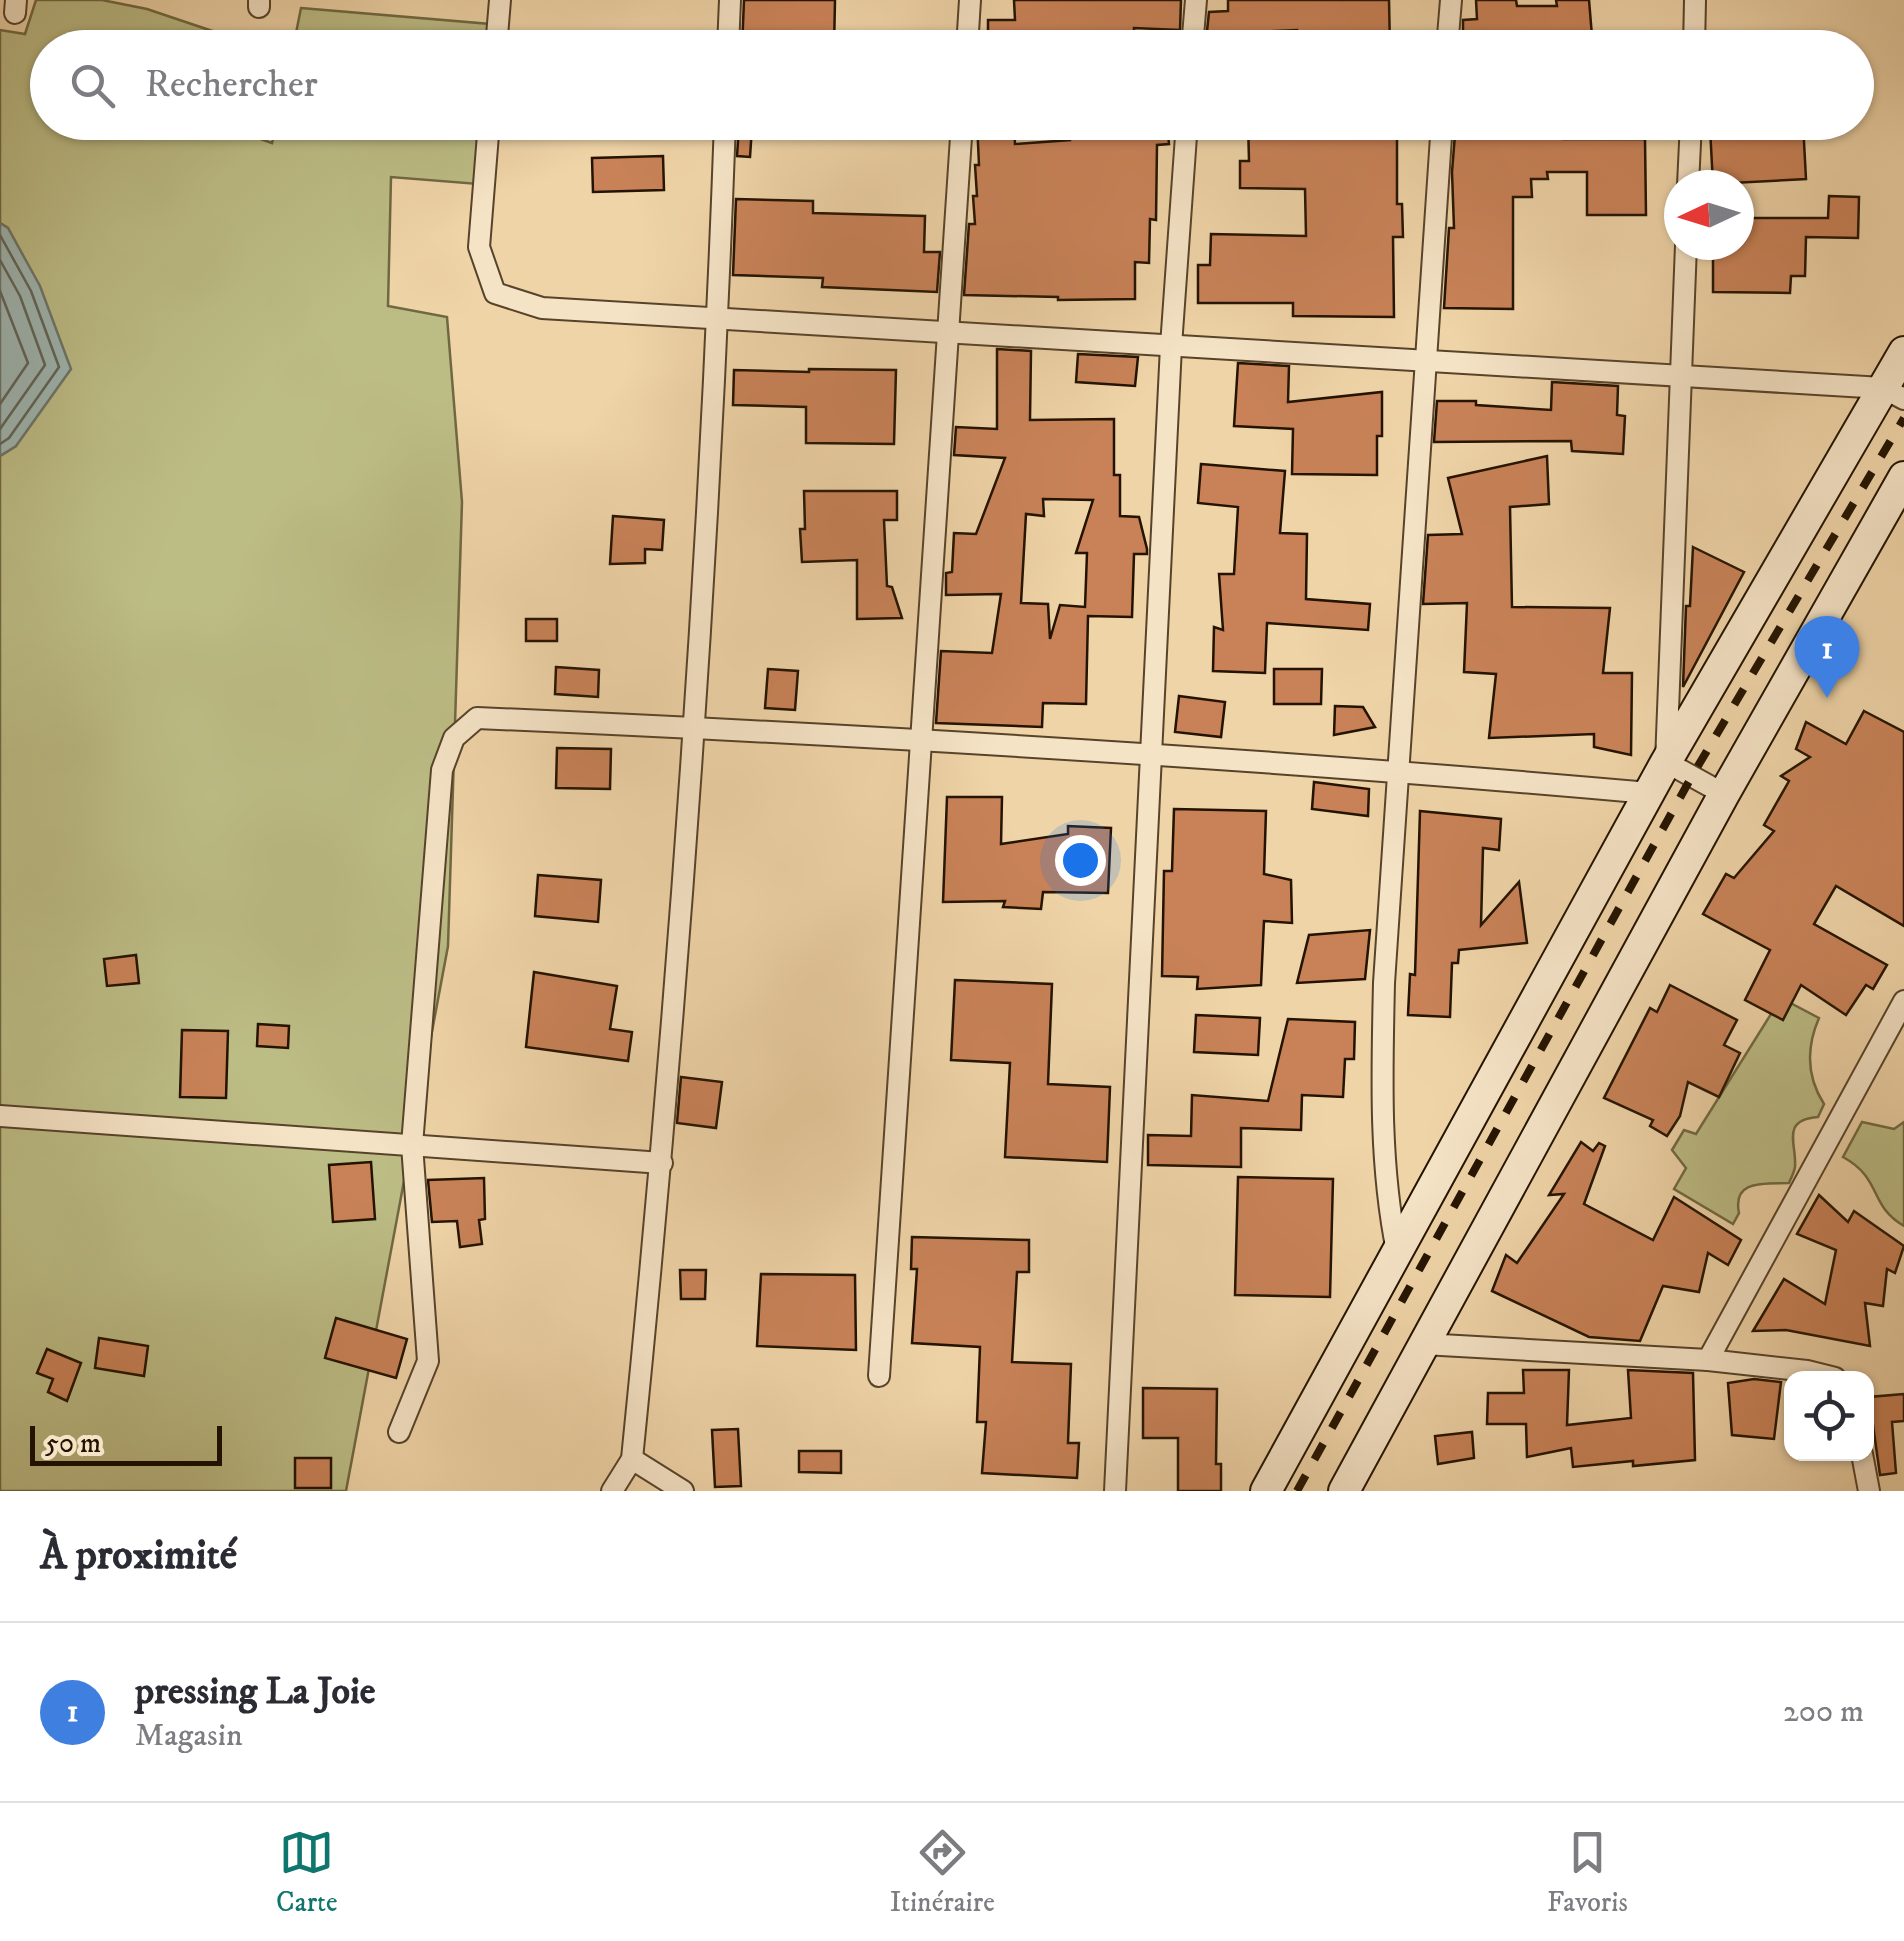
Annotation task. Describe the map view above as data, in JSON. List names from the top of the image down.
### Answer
{
  "scale_bar": "50 m",
  "north": "left",
  "page": {
    "search": "Rechercher",
    "pins": "1",
    "scale": "50 m",
    "heading": "À proximité",
    "list": [
      {
        "mark": "1",
        "name": "pressing La Joie",
        "note": "Magasin",
        "value": "200 m"
      }
    ],
    "nav": ["Carte", "Itinéraire", "Favoris"]
  }
}
